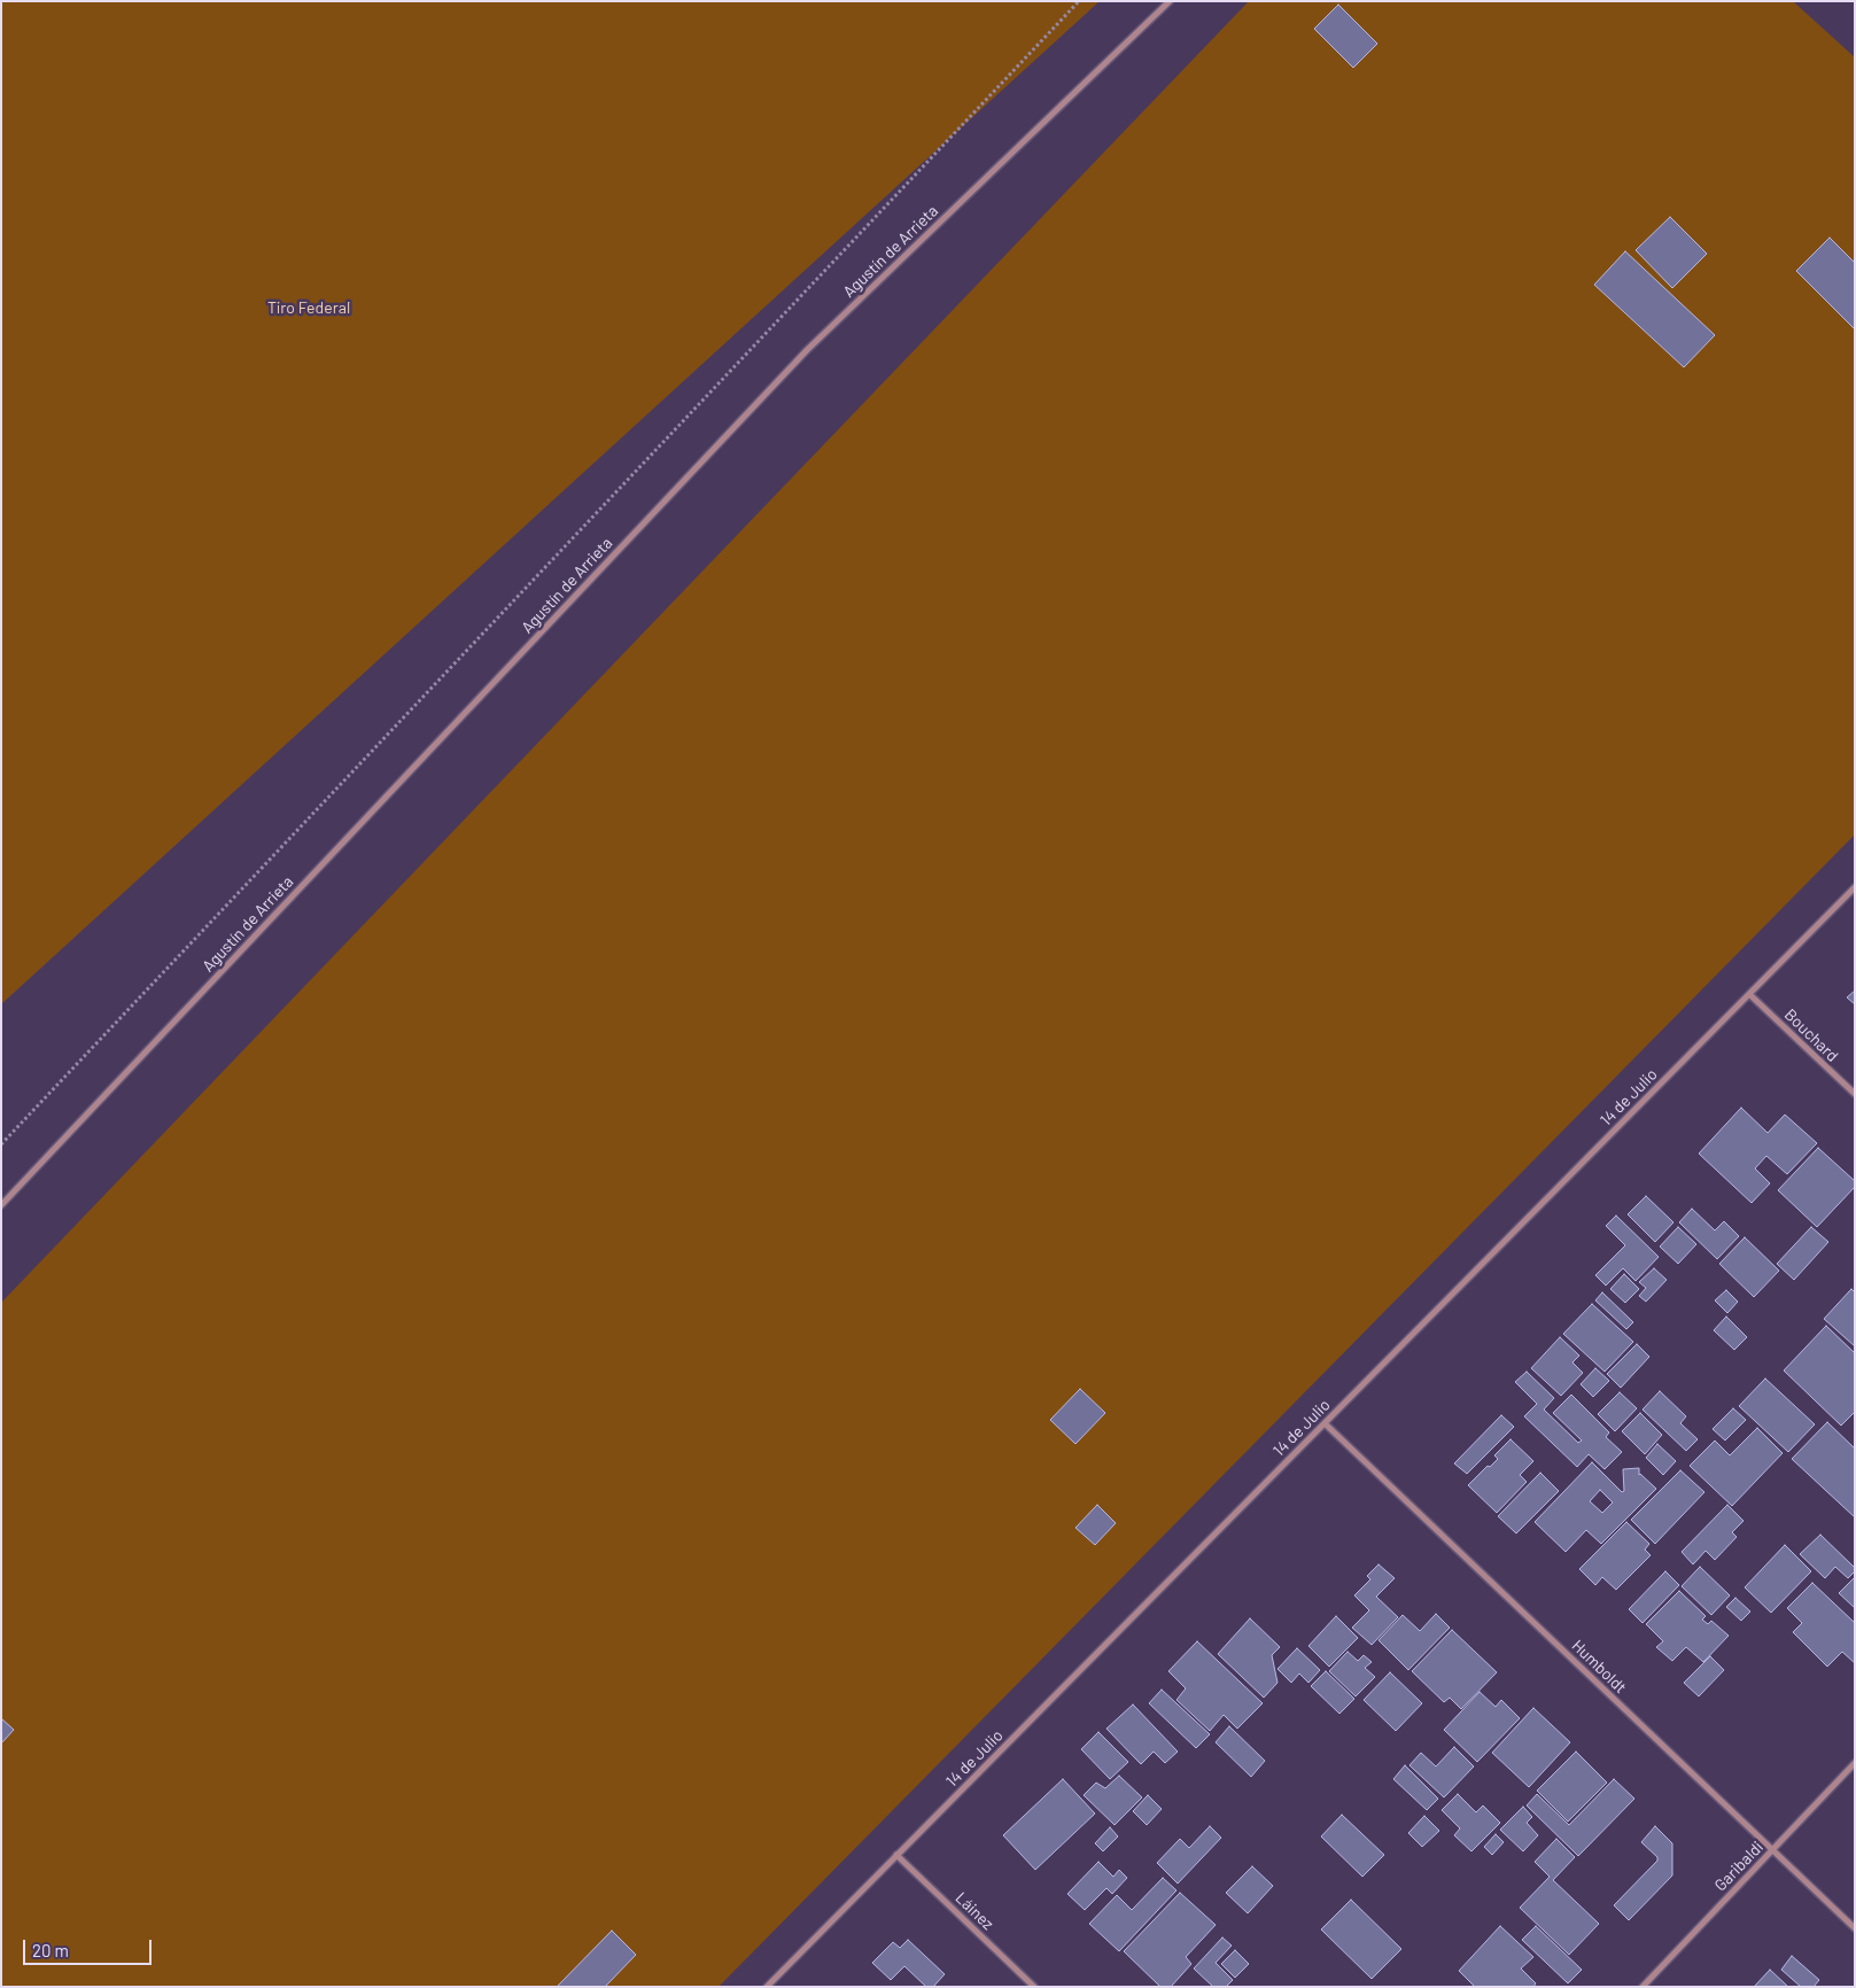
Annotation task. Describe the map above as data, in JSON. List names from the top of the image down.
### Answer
{
  "streets": {
    "street": [
      "Agustín de Arrieta",
      "Bouchard",
      "14 de Julio",
      "Humboldt",
      "Garibaldi",
      "Láinez"
    ]
  },
  "crossings": [
    ["Bouchard", "14 de Julio"],
    ["14 de Julio", "Humboldt"],
    ["14 de Julio", "Láinez"],
    ["Humboldt", "Garibaldi"]
  ],
  "parks": ["Tiro Federal"],
  "scale_bar": "20 m"
}
